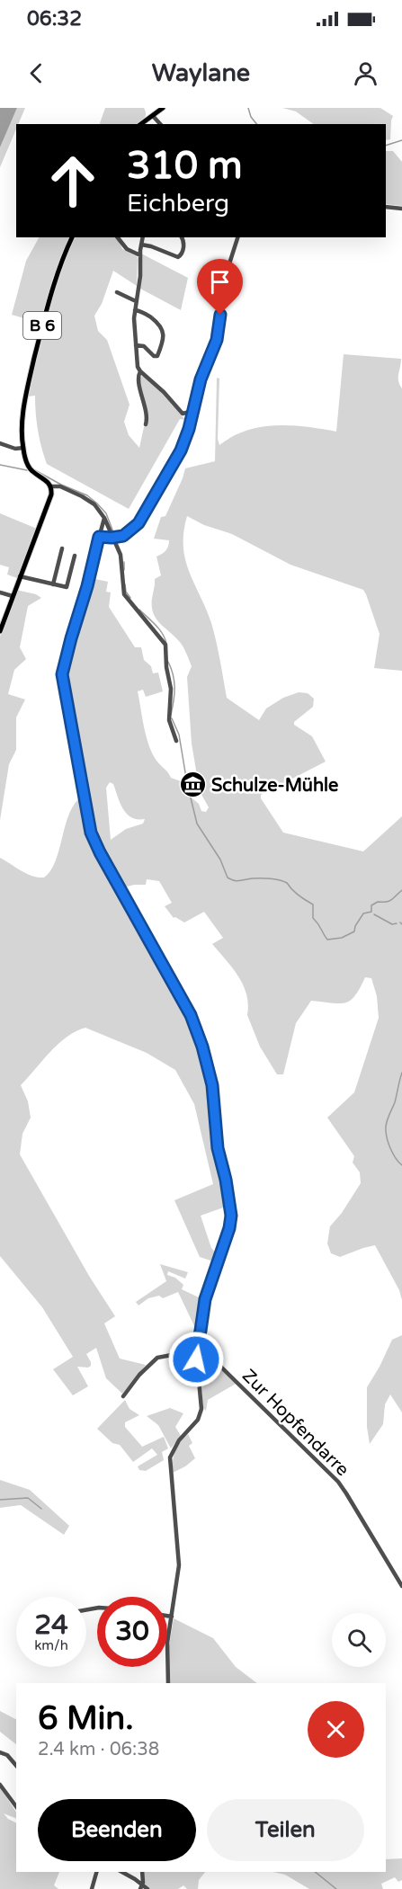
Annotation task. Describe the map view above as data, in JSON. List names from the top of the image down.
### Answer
{
  "streets": {
    "main road": ["B 6"],
    "street": ["Zur Hopfendarre"]
  },
  "places": {
    "museum": ["Schulze-Mühle"]
  },
  "page": {
    "status": "06:32",
    "header": "Waylane",
    "turn": ["310 m", "Eichberg"],
    "speed": "24 km/h",
    "limit": "30",
    "heading": ["6 Min.", "2.4 km · 06:38"],
    "buttons": ["Beenden", "Teilen"]
  }
}
